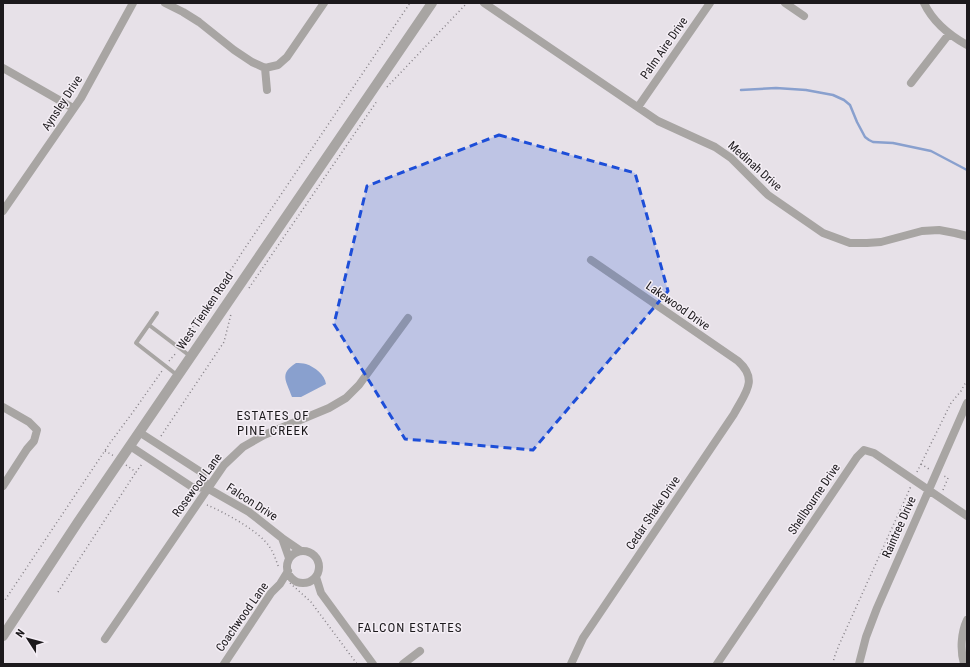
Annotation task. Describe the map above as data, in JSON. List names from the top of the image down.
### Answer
{
  "streets": {
    "street": [
      "Palm Aire Drive",
      "Aynsley Drive",
      "Medinah Drive",
      "Lakewood Drive",
      "West Tienken Road",
      "Rosewood Lane",
      "Shellbourne Drive",
      "Falcon Drive",
      "Cedar Shake Drive",
      "Raintree Drive",
      "Coachwood Lane"
    ]
  },
  "crossings": [
    ["Palm Aire Drive", "Medinah Drive"],
    ["Lakewood Drive", "Cedar Shake Drive"],
    ["West Tienken Road", "Falcon Drive"],
    ["Rosewood Lane", "Falcon Drive"],
    ["Shellbourne Drive", "Raintree Drive"],
    ["Falcon Drive", "Coachwood Lane"]
  ],
  "districts": ["ESTATES OF PINE CREEK", "FALCON ESTATES"],
  "north": "top left"
}
